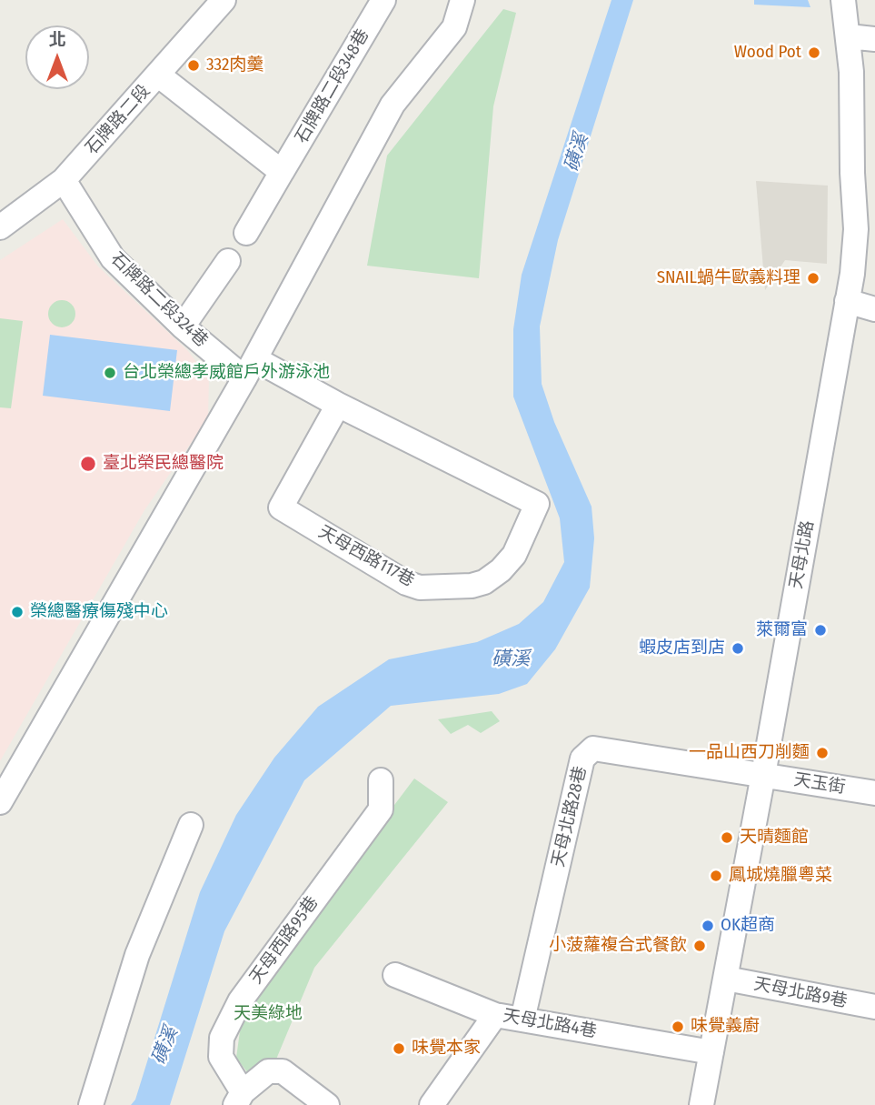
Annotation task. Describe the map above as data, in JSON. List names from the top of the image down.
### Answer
{
  "streets": {
    "street": [
      "石牌路二段348巷",
      "石牌路二段",
      "石牌路二段324巷",
      "天母北路",
      "天母西路117巷",
      "天玉街",
      "天母北路28巷",
      "天母西路95巷",
      "天母北路9巷",
      "天母北路4巷"
    ]
  },
  "crossings": [
    ["石牌路二段", "石牌路二段324巷"],
    ["石牌路二段324巷", "天母西路117巷"],
    ["天母北路", "天玉街"],
    ["天母北路", "天母北路28巷"],
    ["天母北路", "天母北路9巷"],
    ["天母北路", "天母北路4巷"],
    ["天玉街", "天母北路28巷"],
    ["天母北路28巷", "天母北路4巷"]
  ],
  "water": ["磺溪"],
  "parks": ["天美綠地"],
  "places": [
    "Wood Pot",
    "332肉羹",
    "SNAIL蝸牛歐義料理",
    "台北榮總孝威館戶外游泳池",
    "臺北榮民總醫院",
    "榮總醫療傷殘中心",
    "萊爾富",
    "蝦皮店到店",
    "一品山西刀削麵",
    "天晴麵館",
    "鳳城燒臘粵菜",
    "OK超商",
    "小菠蘿複合式餐飲",
    "味覺義廚",
    "味覺本家"
  ],
  "north": "top"
}
